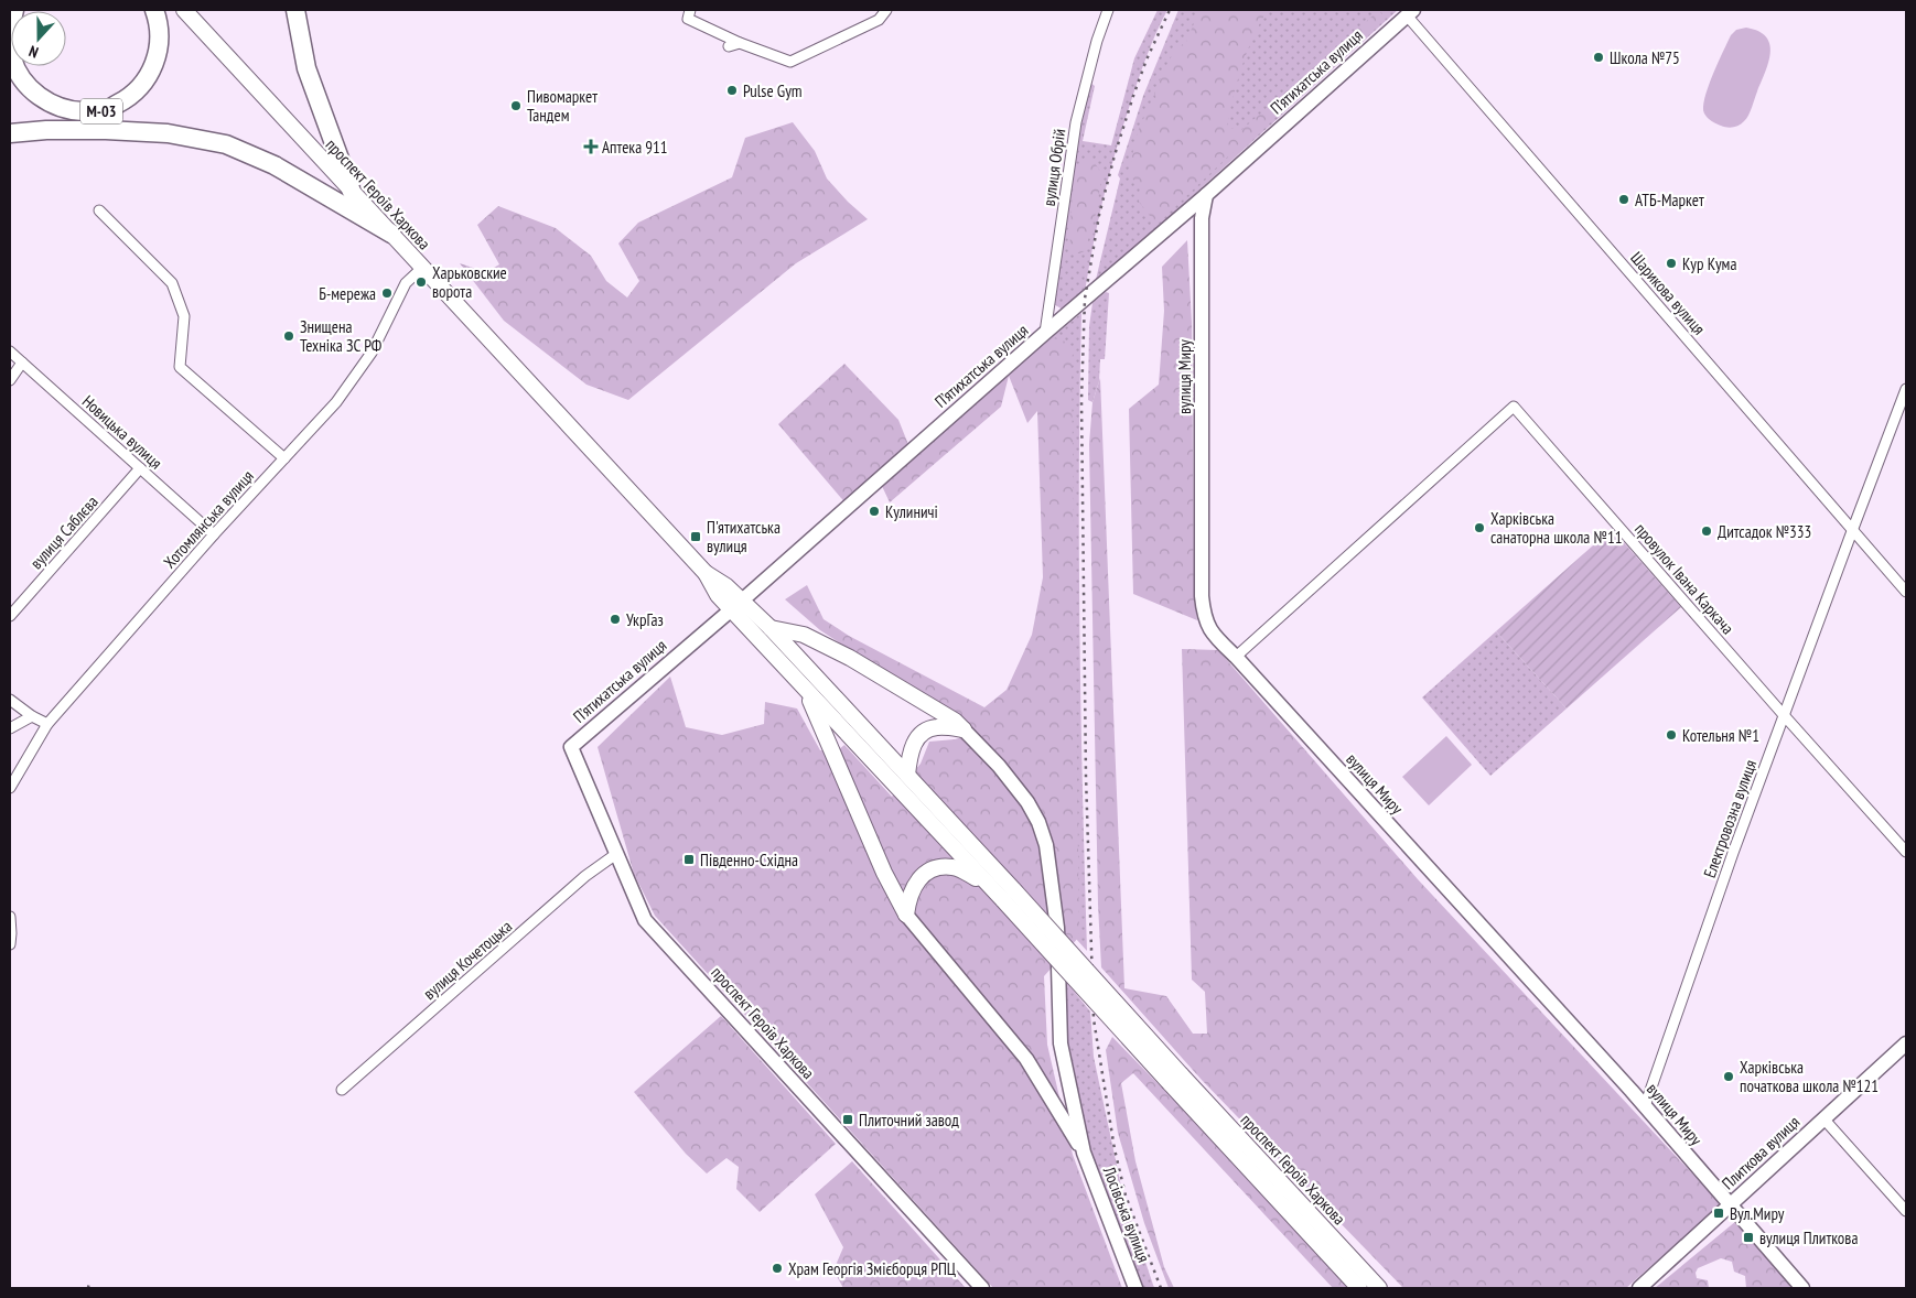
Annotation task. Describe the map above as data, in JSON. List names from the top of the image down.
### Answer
{
  "streets": {
    "highway": ["М-03"],
    "main road": ["проспект Героїв Харкова"],
    "street": [
      "П’ятихатська вулиця",
      "вулиця Обрій",
      "Шарикова вулиця",
      "вулиця Миру",
      "Новицька вулиця",
      "Хотомлянська вулиця",
      "вулиця Саблєва",
      "провулок Івана Каркача",
      "Електровозна вулиця",
      "вулиця Кочетоцька",
      "Плиткова вулиця",
      "Лосівська вулиця"
    ]
  },
  "crossings": [
    ["П’ятихатська вулиця", "вулиця Обрій"],
    ["П’ятихатська вулиця", "проспект Героїв Харкова"],
    ["П’ятихатська вулиця", "Шарикова вулиця"],
    ["П’ятихатська вулиця", "вулиця Миру"],
    ["проспект Героїв Харкова", "Хотомлянська вулиця"],
    ["проспект Героїв Харкова", "вулиця Кочетоцька"],
    ["Шарикова вулиця", "Електровозна вулиця"],
    ["вулиця Миру", "провулок Івана Каркача"],
    ["вулиця Миру", "Електровозна вулиця"],
    ["вулиця Миру", "Плиткова вулиця"],
    ["Новицька вулиця", "Хотомлянська вулиця"],
    ["Новицька вулиця", "вулиця Саблєва"],
    ["провулок Івана Каркача", "Електровозна вулиця"]
  ],
  "places": {
    "other": [
      "Школа №75",
      "Pulse Gym",
      "Пивомаркет Тандем",
      "АТБ-Маркет",
      "Кур Кума",
      "Харьковские ворота",
      "Б-мережа",
      "Знищена Техніка ЗС РФ",
      "Кулиничі",
      "Харківська санаторна школа №11",
      "Дитсадок №333",
      "УкрГаз",
      "Котельня №1",
      "Харківська початкова школа №121",
      "Храм Георгія Змієборця РПЦ"
    ],
    "health": ["Аптека 911"],
    "transit": [
      "П'ятихатська вулиця",
      "Південно-Східна",
      "Плиточний завод",
      "Вул.Миру",
      "вулиця Плиткова"
    ]
  },
  "north": "bottom"
}
